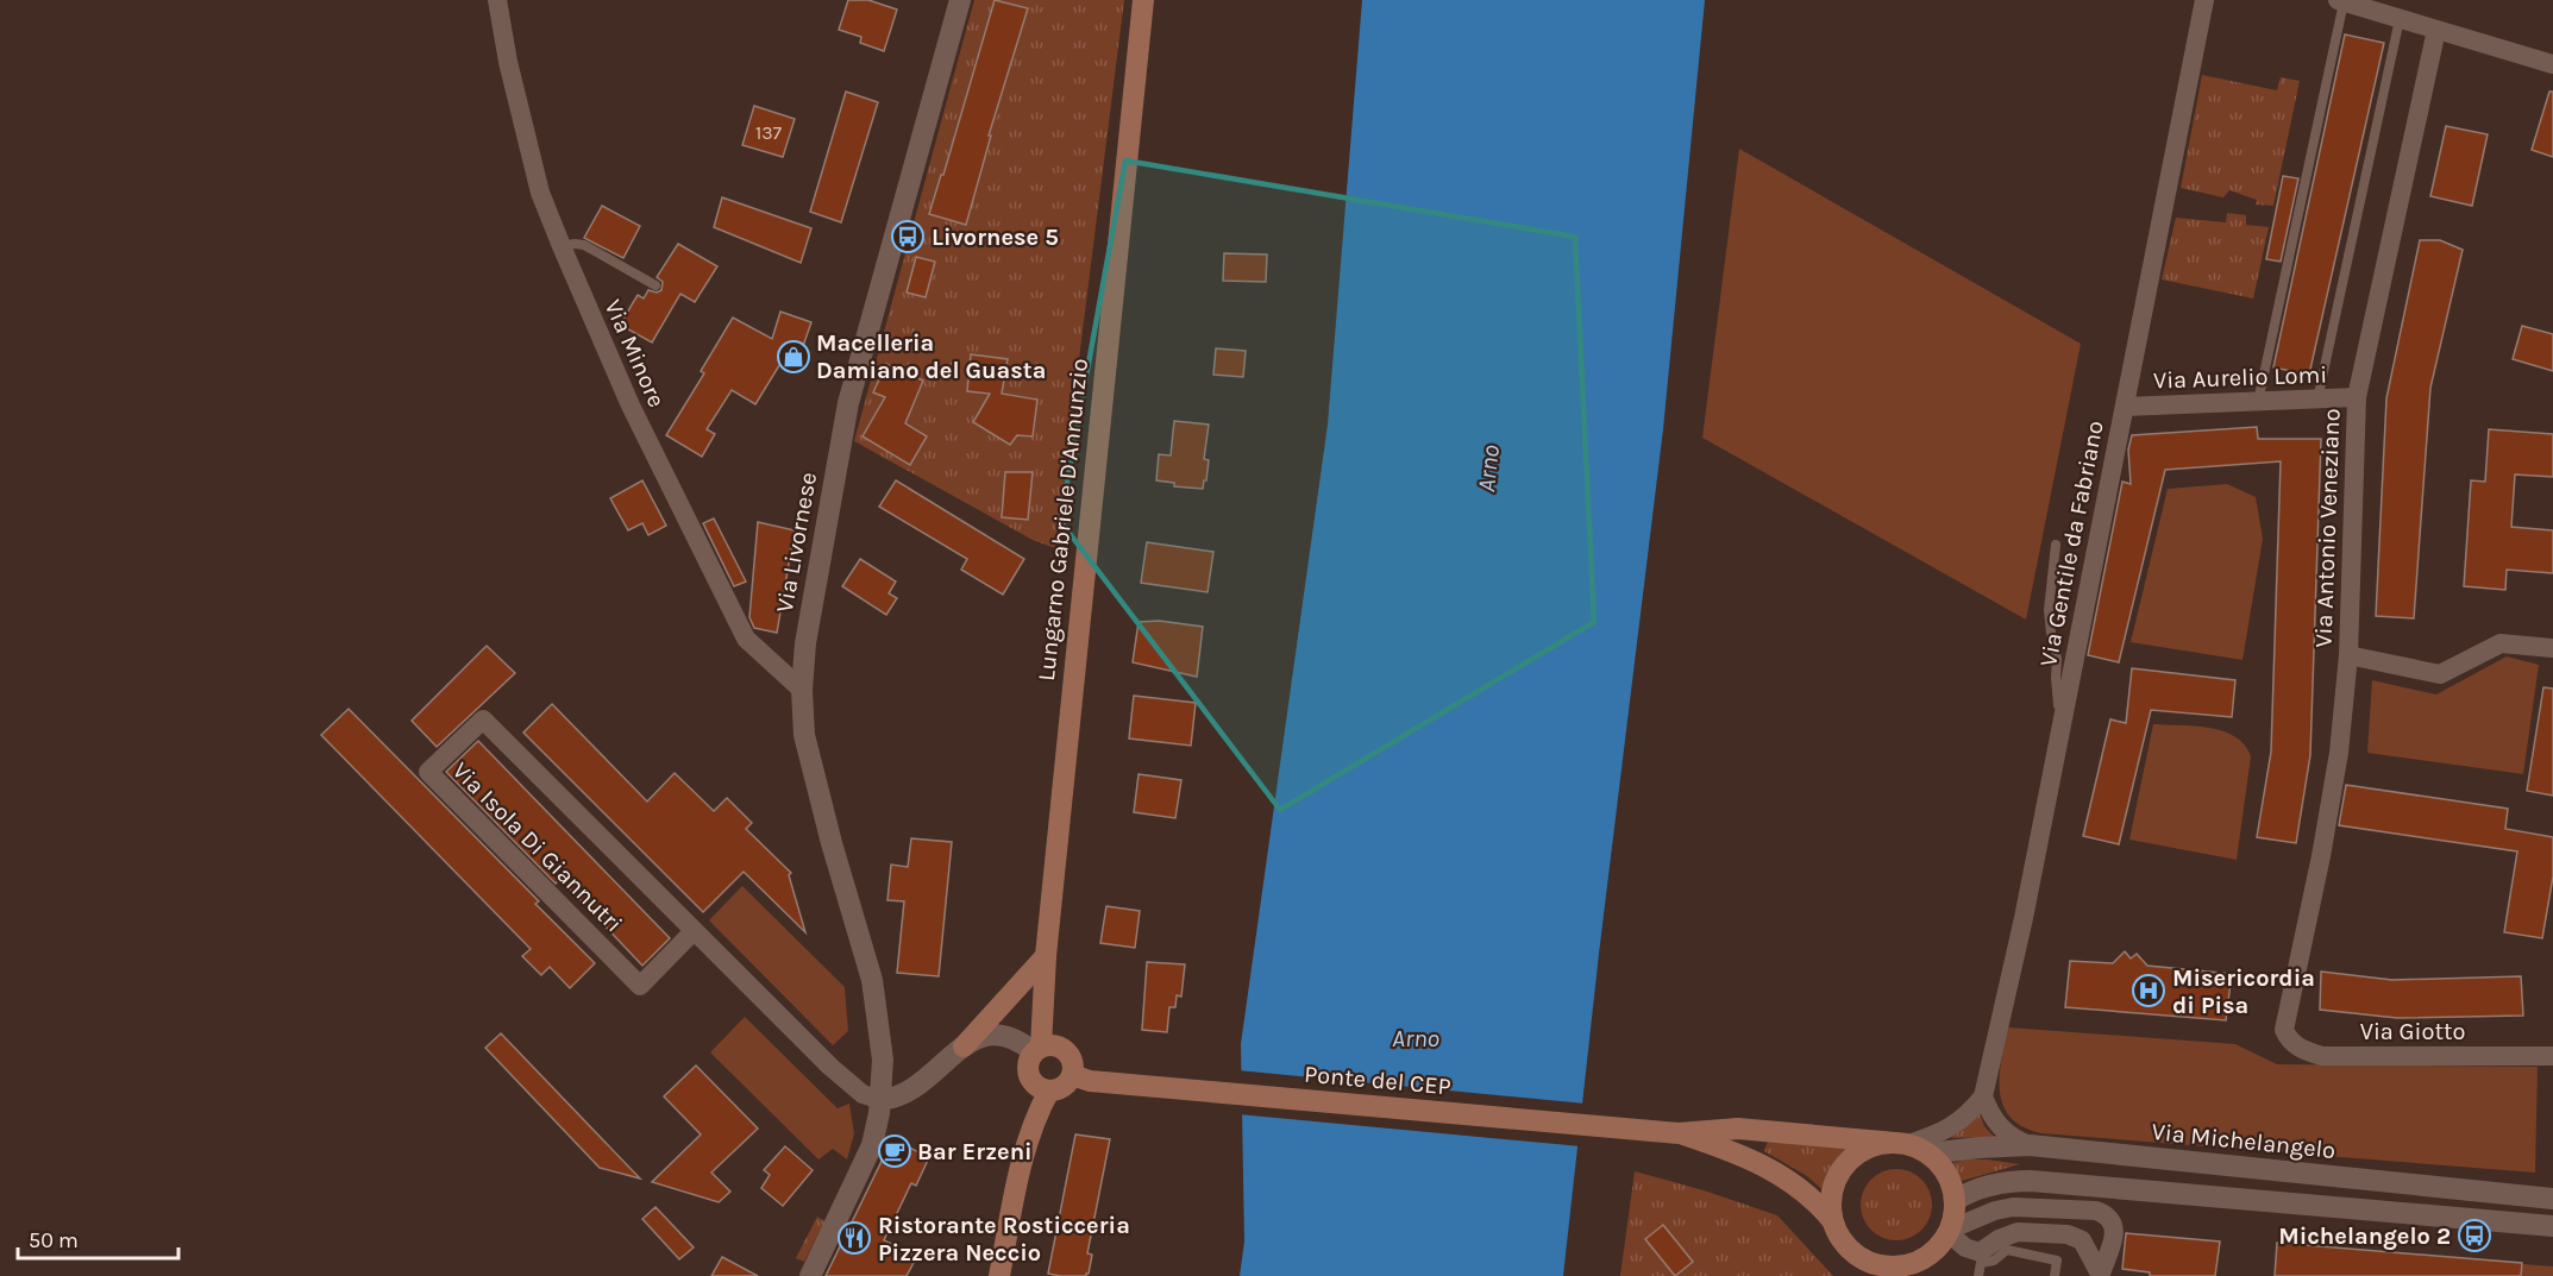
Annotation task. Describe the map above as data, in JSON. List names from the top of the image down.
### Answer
{
  "streets": {
    "main road": ["Lungarno Gabriele D'Annunzio", "Ponte del CEP"],
    "street": [
      "Via Minore",
      "Via Aurelio Lomi",
      "Via Antonio Veneziano",
      "Via Livornese",
      "Via Gentile da Fabriano",
      "Via Isola Di Giannutri",
      "Via Giotto",
      "Via Michelangelo"
    ]
  },
  "crossings": [
    ["Via Minore", "Via Livornese"],
    ["Via Aurelio Lomi", "Via Antonio Veneziano"],
    ["Via Aurelio Lomi", "Via Gentile da Fabriano"],
    ["Lungarno Gabriele D'Annunzio", "Ponte del CEP"],
    ["Via Antonio Veneziano", "Via Giotto"],
    ["Via Livornese", "Via Isola Di Giannutri"],
    ["Ponte del CEP", "Via Michelangelo"]
  ],
  "water": ["Arno"],
  "places": {
    "bus stop": ["Livornese 5", "Michelangelo 2"],
    "shop": ["Macelleria Damiano del Guasta"],
    "hospital": ["Misericordia di Pisa"],
    "cafe": ["Bar Erzeni"],
    "restaurant": ["Ristorante Rosticceria Pizzera Neccio"]
  },
  "house_numbers": ["137"],
  "scale_bar": "50 m"
}
